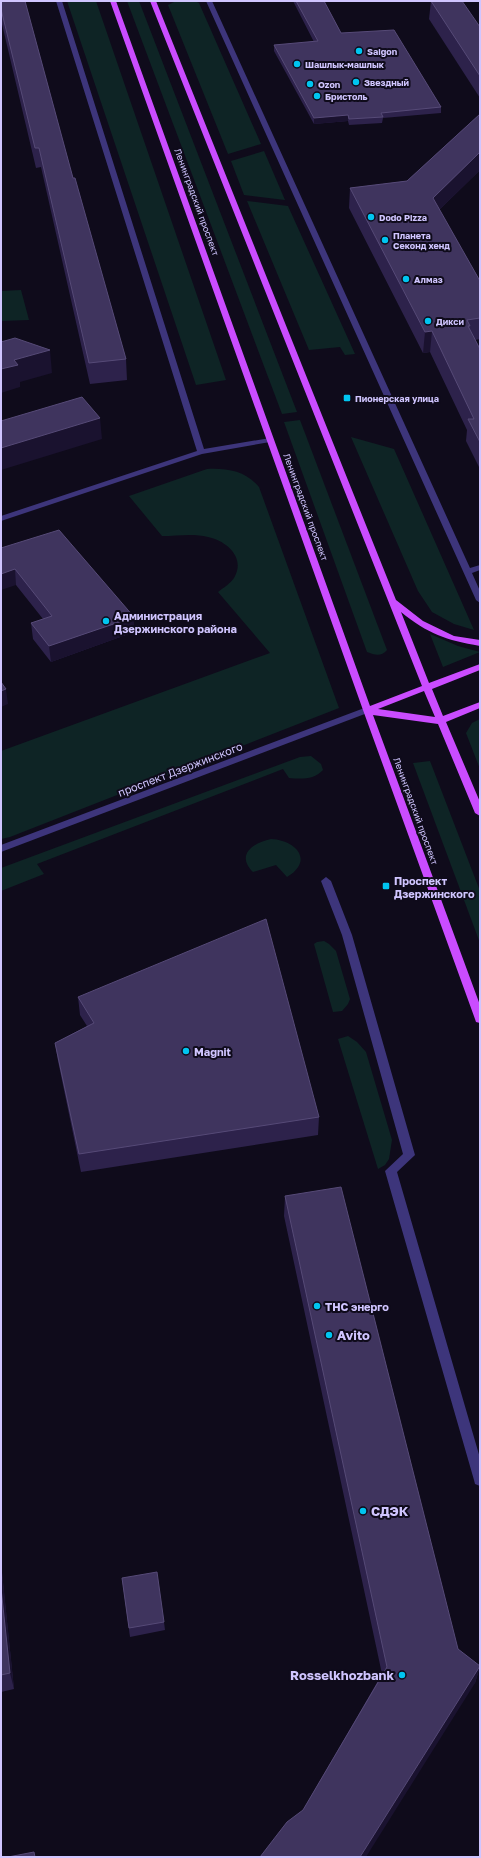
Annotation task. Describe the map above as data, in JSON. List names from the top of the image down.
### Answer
{
  "streets": {
    "main road": ["Ленинградский проспект", "проспект Дзержинского"]
  },
  "crossings": [
    ["Ленинградский проспект", "проспект Дзержинского"]
  ],
  "places": {
    "other": [
      "Saigon",
      "Шашлык-машлык",
      "Звездный",
      "Ozon",
      "Бристоль",
      "Dodo Pizza",
      "Планета Секонд хенд",
      "Алмаз",
      "Дикси",
      "Администрация Дзержинского района",
      "Magnit",
      "ТНС энерго",
      "Avito",
      "СДЭК",
      "Rosselkhozbank"
    ],
    "transit": ["Пионерская улица", "Проспект Дзержинского"]
  }
}
